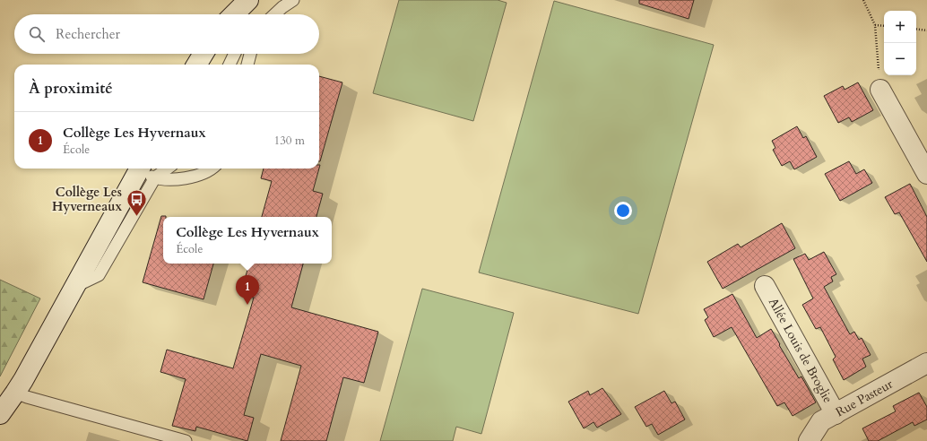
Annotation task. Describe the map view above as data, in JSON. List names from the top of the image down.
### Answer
{
  "streets": {
    "street": ["Allée Louis de Broglie", "Rue Pasteur"]
  },
  "crossings": [
    ["Allée Louis de Broglie", "Rue Pasteur"]
  ],
  "places": {
    "bus stop": ["Collège Les Hyverneaux"]
  },
  "page": {
    "map_buttons": ["+", "−"],
    "search": "Rechercher",
    "heading": "À proximité",
    "list": [
      {
        "mark": "1",
        "name": "Collège Les Hyvernaux",
        "note": "École",
        "value": "130 m"
      }
    ],
    "popup": ["Collège Les Hyvernaux", "École"],
    "pins": "1"
  }
}
